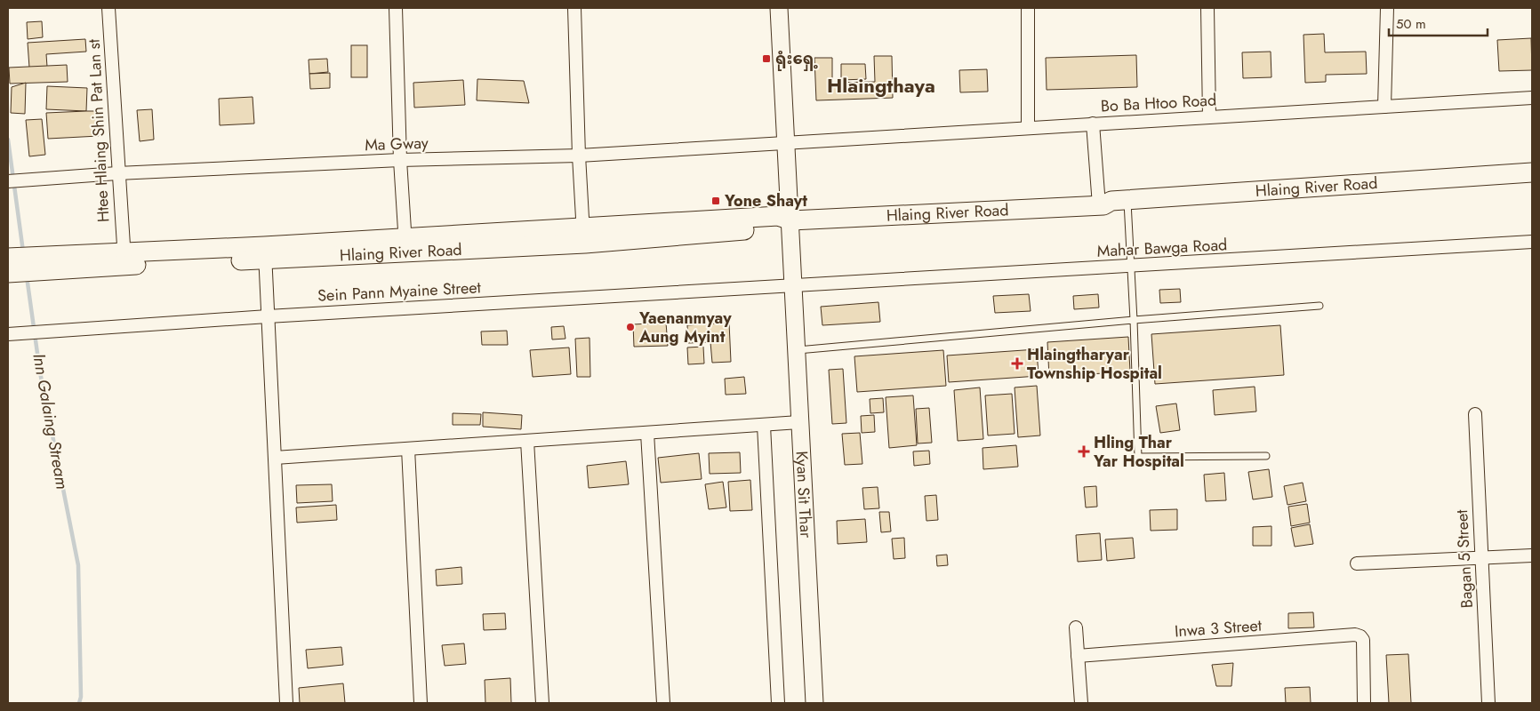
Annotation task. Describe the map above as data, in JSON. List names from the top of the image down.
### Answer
{
  "streets": {
    "main road": ["Hlaing River Road", "Kyan Sit Thar"],
    "street": [
      "Bo Ba Htoo Road",
      "Htee Hlaing Shin Pat Lan st",
      "Ma Gway",
      "Mahar Bawga Road",
      "Sein Pann Myaine Street",
      "Bagan 5 Street",
      "Inwa 3 Street"
    ]
  },
  "crossings": [
    ["Bo Ba Htoo Road", "Ma Gway"],
    ["Bo Ba Htoo Road", "Kyan Sit Thar"],
    ["Htee Hlaing Shin Pat Lan st", "Ma Gway"],
    ["Htee Hlaing Shin Pat Lan st", "Hlaing River Road"],
    ["Ma Gway", "Kyan Sit Thar"],
    ["Hlaing River Road", "Kyan Sit Thar"],
    ["Mahar Bawga Road", "Sein Pann Myaine Street"],
    ["Mahar Bawga Road", "Kyan Sit Thar"],
    ["Sein Pann Myaine Street", "Kyan Sit Thar"]
  ],
  "districts": ["Hlaingthaya"],
  "water": ["Inn Galaing Stream"],
  "places": {
    "transit": ["ရုံးရှေ့", "Yone Shayt"],
    "other": ["Yaenanmyay Aung Myint"],
    "health": ["Hlaingtharyar Township Hospital", "Hling Thar Yar Hospital"]
  },
  "scale_bar": "50 m"
}
